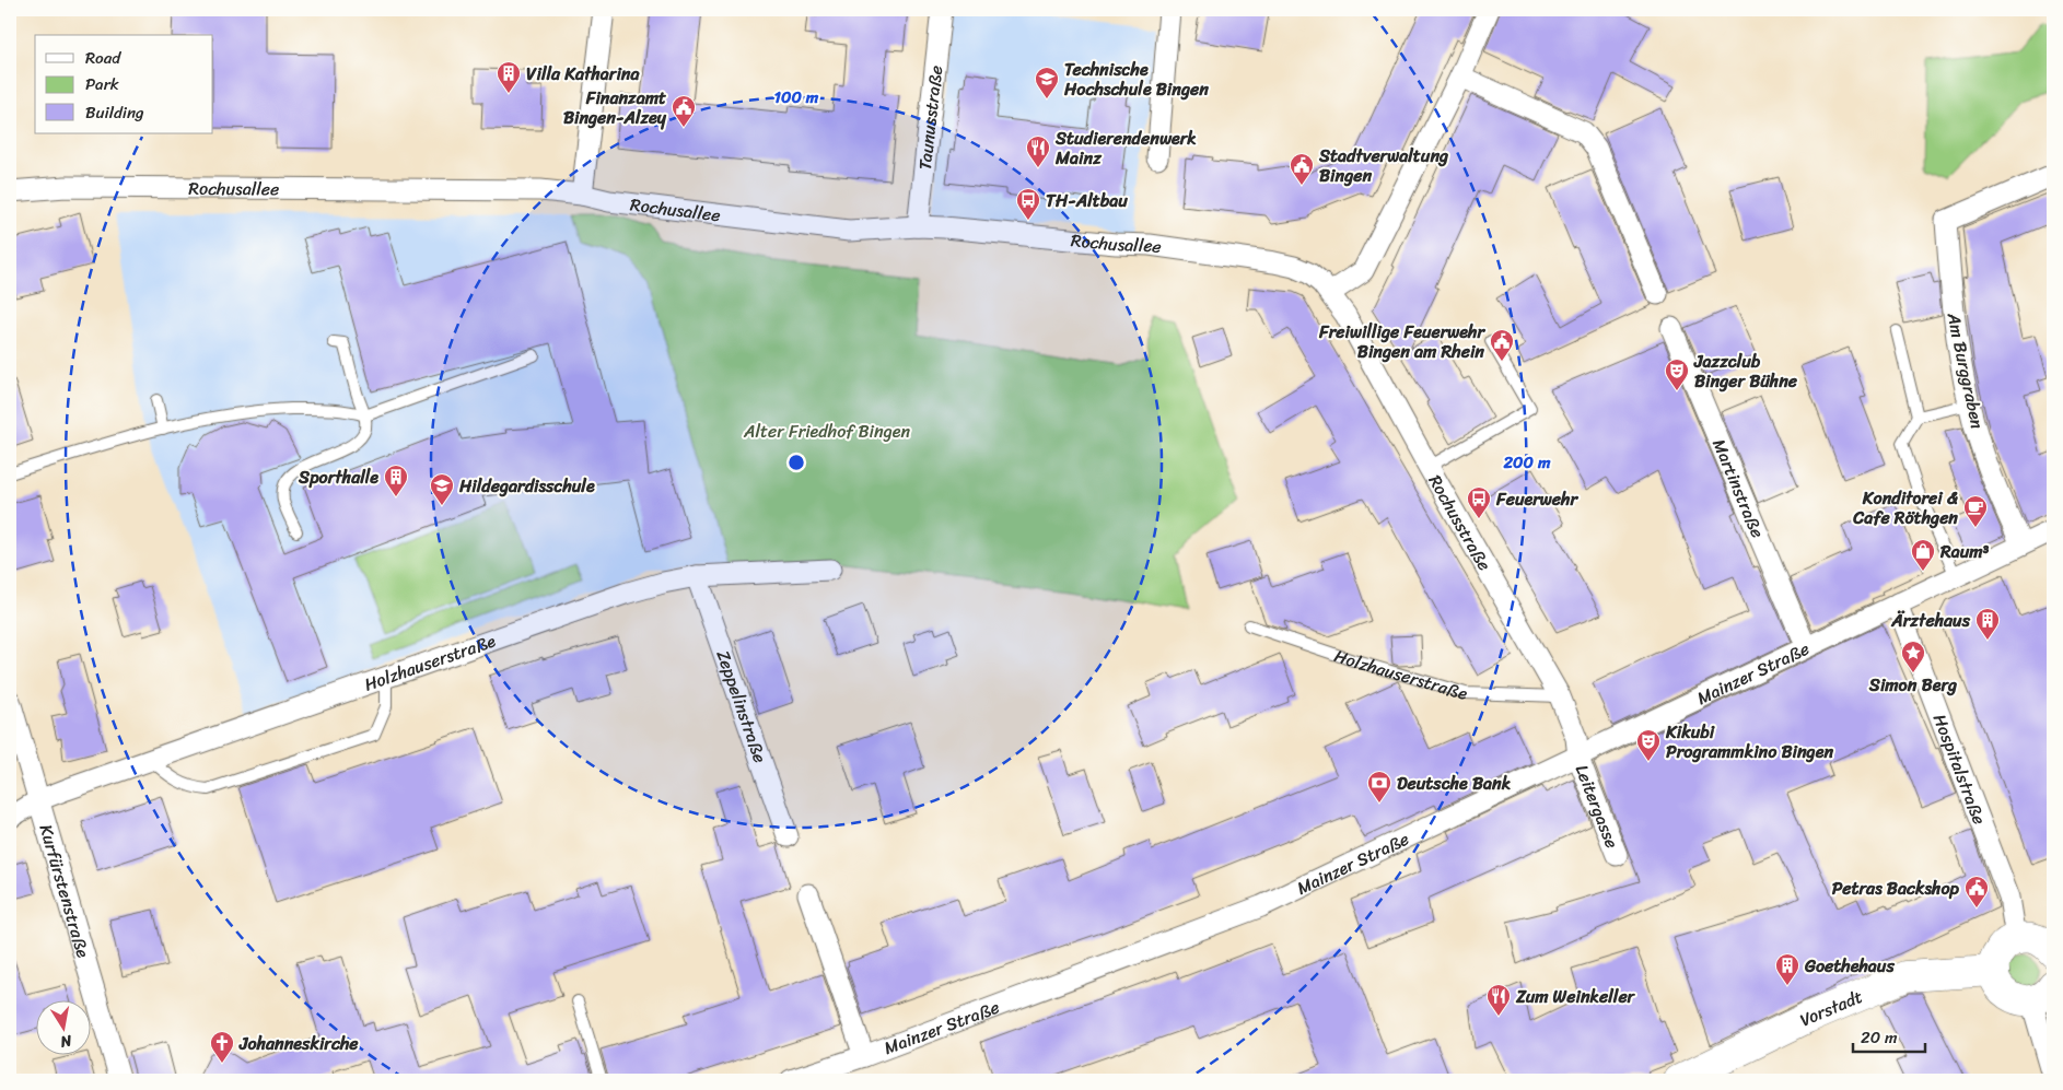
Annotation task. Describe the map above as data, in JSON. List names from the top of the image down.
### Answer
{
  "streets": {
    "main road": ["Vorstadt"],
    "street": [
      "Taunusstraße",
      "Rochusallee",
      "Am Burggraben",
      "Martinstraße",
      "Rochusstraße",
      "Holzhauserstraße",
      "Mainzer Straße",
      "Zeppelinstraße",
      "Hospitalstraße",
      "Leitergasse",
      "Kurfürstenstraße"
    ]
  },
  "crossings": [
    ["Taunusstraße", "Rochusallee"],
    ["Rochusallee", "Rochusstraße"],
    ["Am Burggraben", "Mainzer Straße"],
    ["Martinstraße", "Mainzer Straße"],
    ["Rochusstraße", "Holzhauserstraße"],
    ["Rochusstraße", "Mainzer Straße"],
    ["Rochusstraße", "Leitergasse"],
    ["Holzhauserstraße", "Zeppelinstraße"],
    ["Holzhauserstraße", "Kurfürstenstraße"],
    ["Mainzer Straße", "Hospitalstraße"],
    ["Mainzer Straße", "Leitergasse"]
  ],
  "parks": ["Alter Friedhof Bingen"],
  "places": {
    "building": [
      "Villa Katharina",
      "Sporthalle",
      "Ärztehaus",
      "Goethehaus"
    ],
    "school or university": ["Technische Hochschule Bingen", "Hildegardisschule"],
    "public building": [
      "Finanzamt Bingen-Alzey",
      "Stadtverwaltung Bingen",
      "Freiwillige Feuerwehr Bingen am Rhein",
      "Petras Backshop"
    ],
    "restaurant": ["Studierendenwerk Mainz", "Zum Weinkeller"],
    "bus stop": ["TH-Altbau", "Feuerwehr"],
    "theatre": ["Jazzclub Binger Bühne", "Kikubi Programmkino Bingen"],
    "cafe": ["Konditorei & Cafe Röthgen"],
    "shop": ["Raum³"],
    "place": ["Simon Berg"],
    "bank": ["Deutsche Bank"],
    "church": ["Johanneskirche"]
  },
  "legend": ["Road", "Park", "Building"],
  "scale_bar": "20 m",
  "north": "bottom",
  "rings": ["100 m", "200 m"]
}
